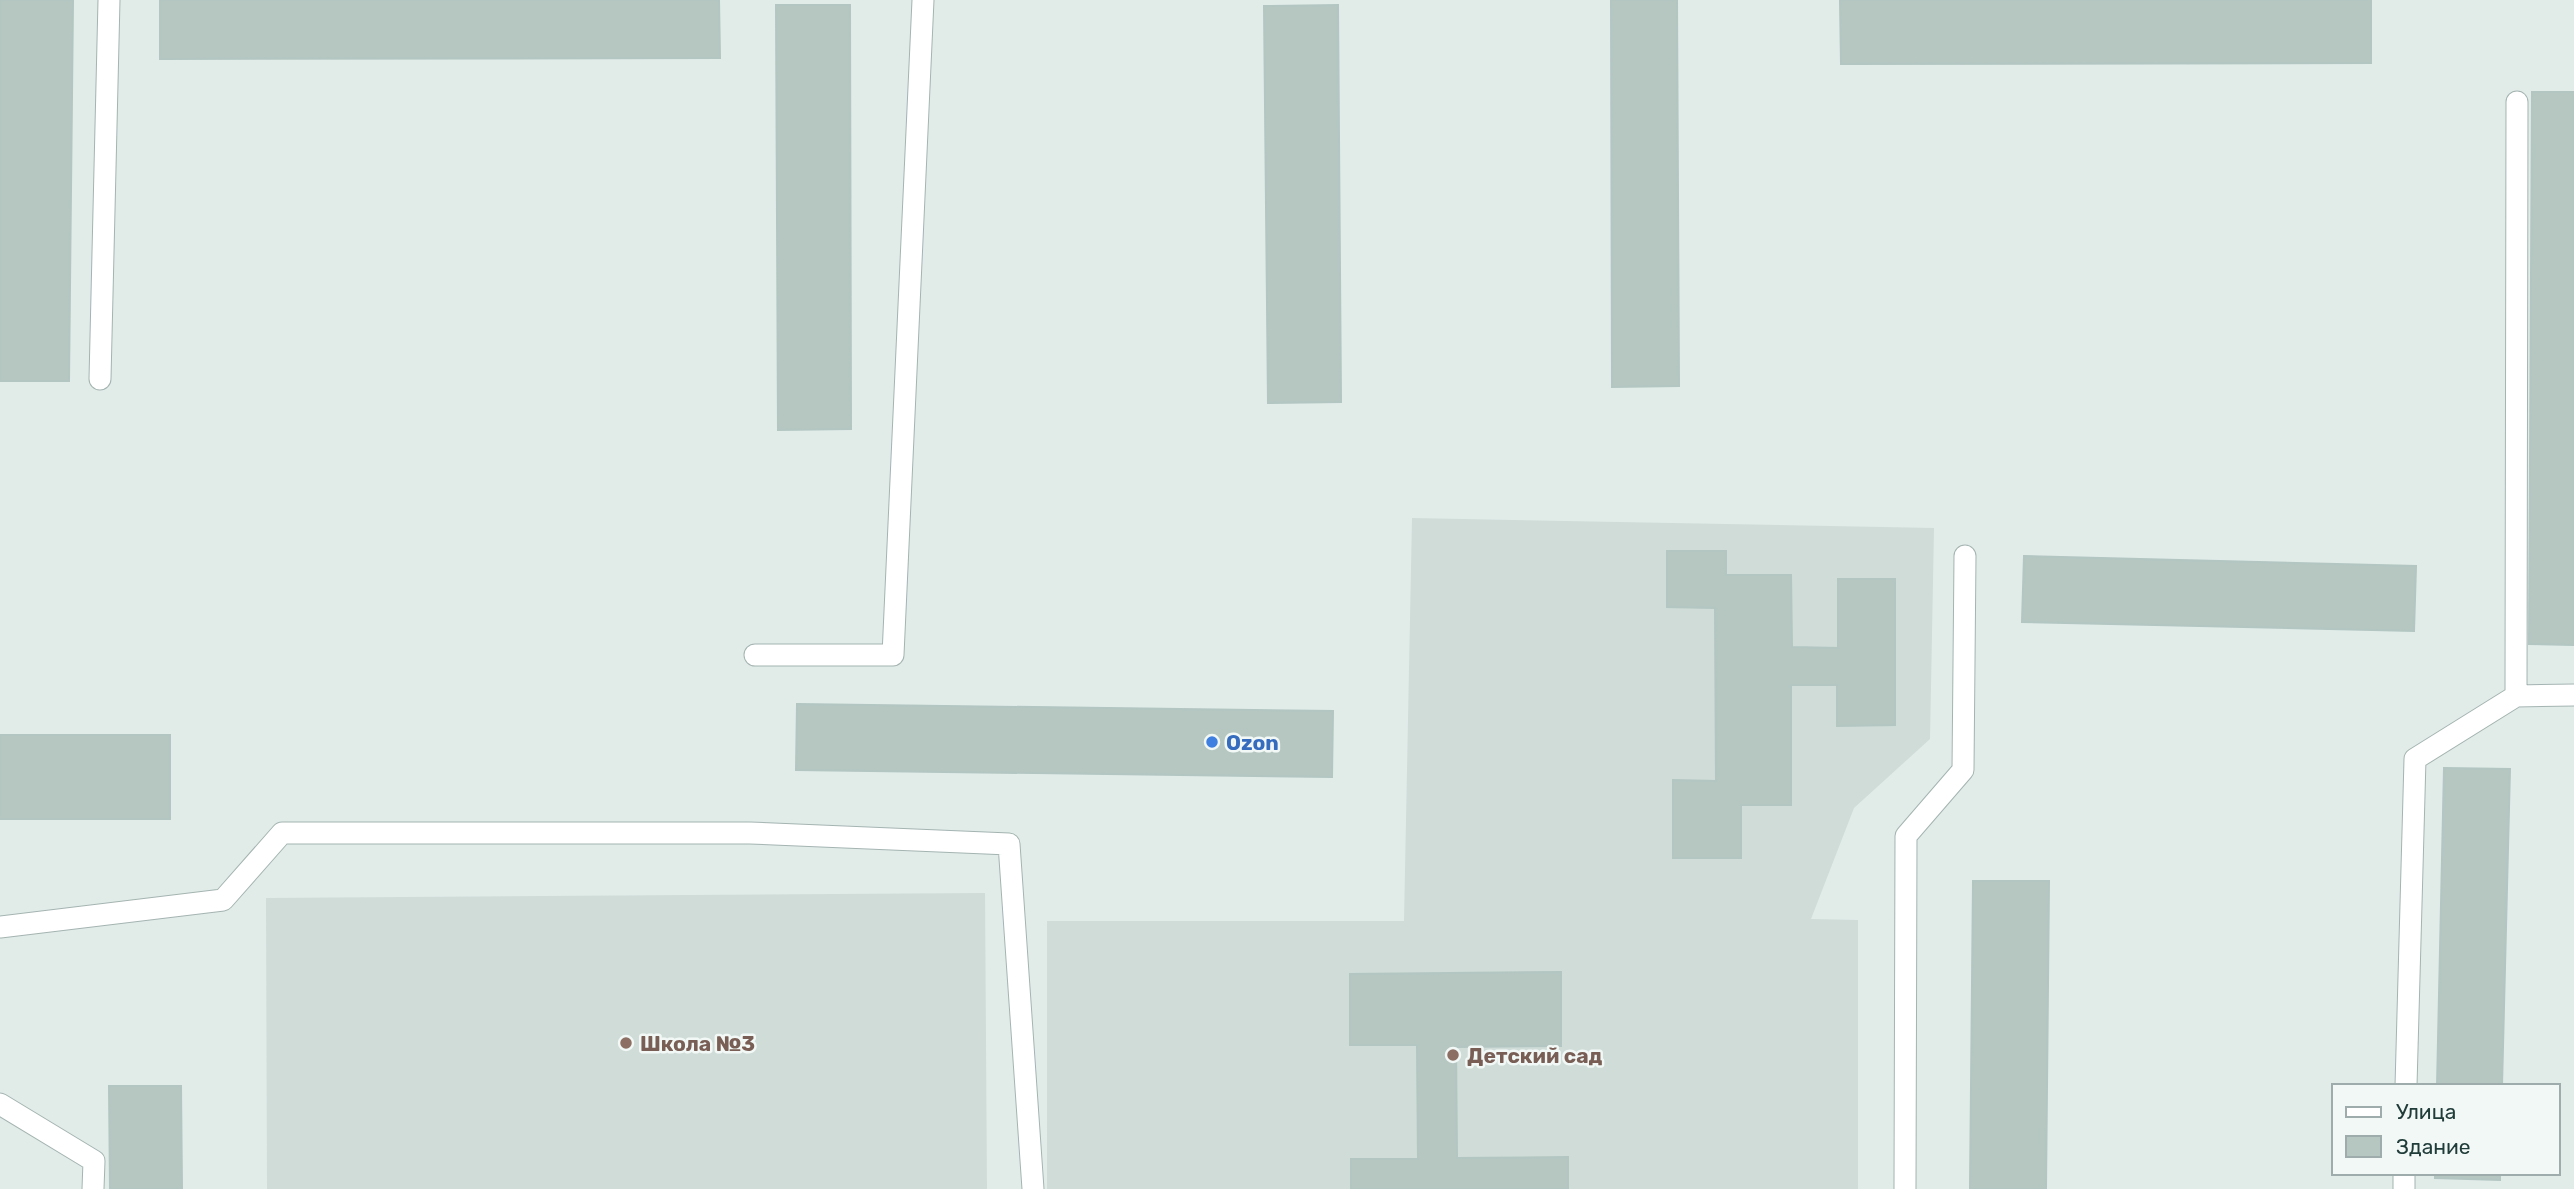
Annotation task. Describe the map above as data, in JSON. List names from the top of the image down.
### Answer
{
  "places": ["Ozon", "Школа №3", "Детский сад"],
  "legend": ["Улица", "Здание"]
}
